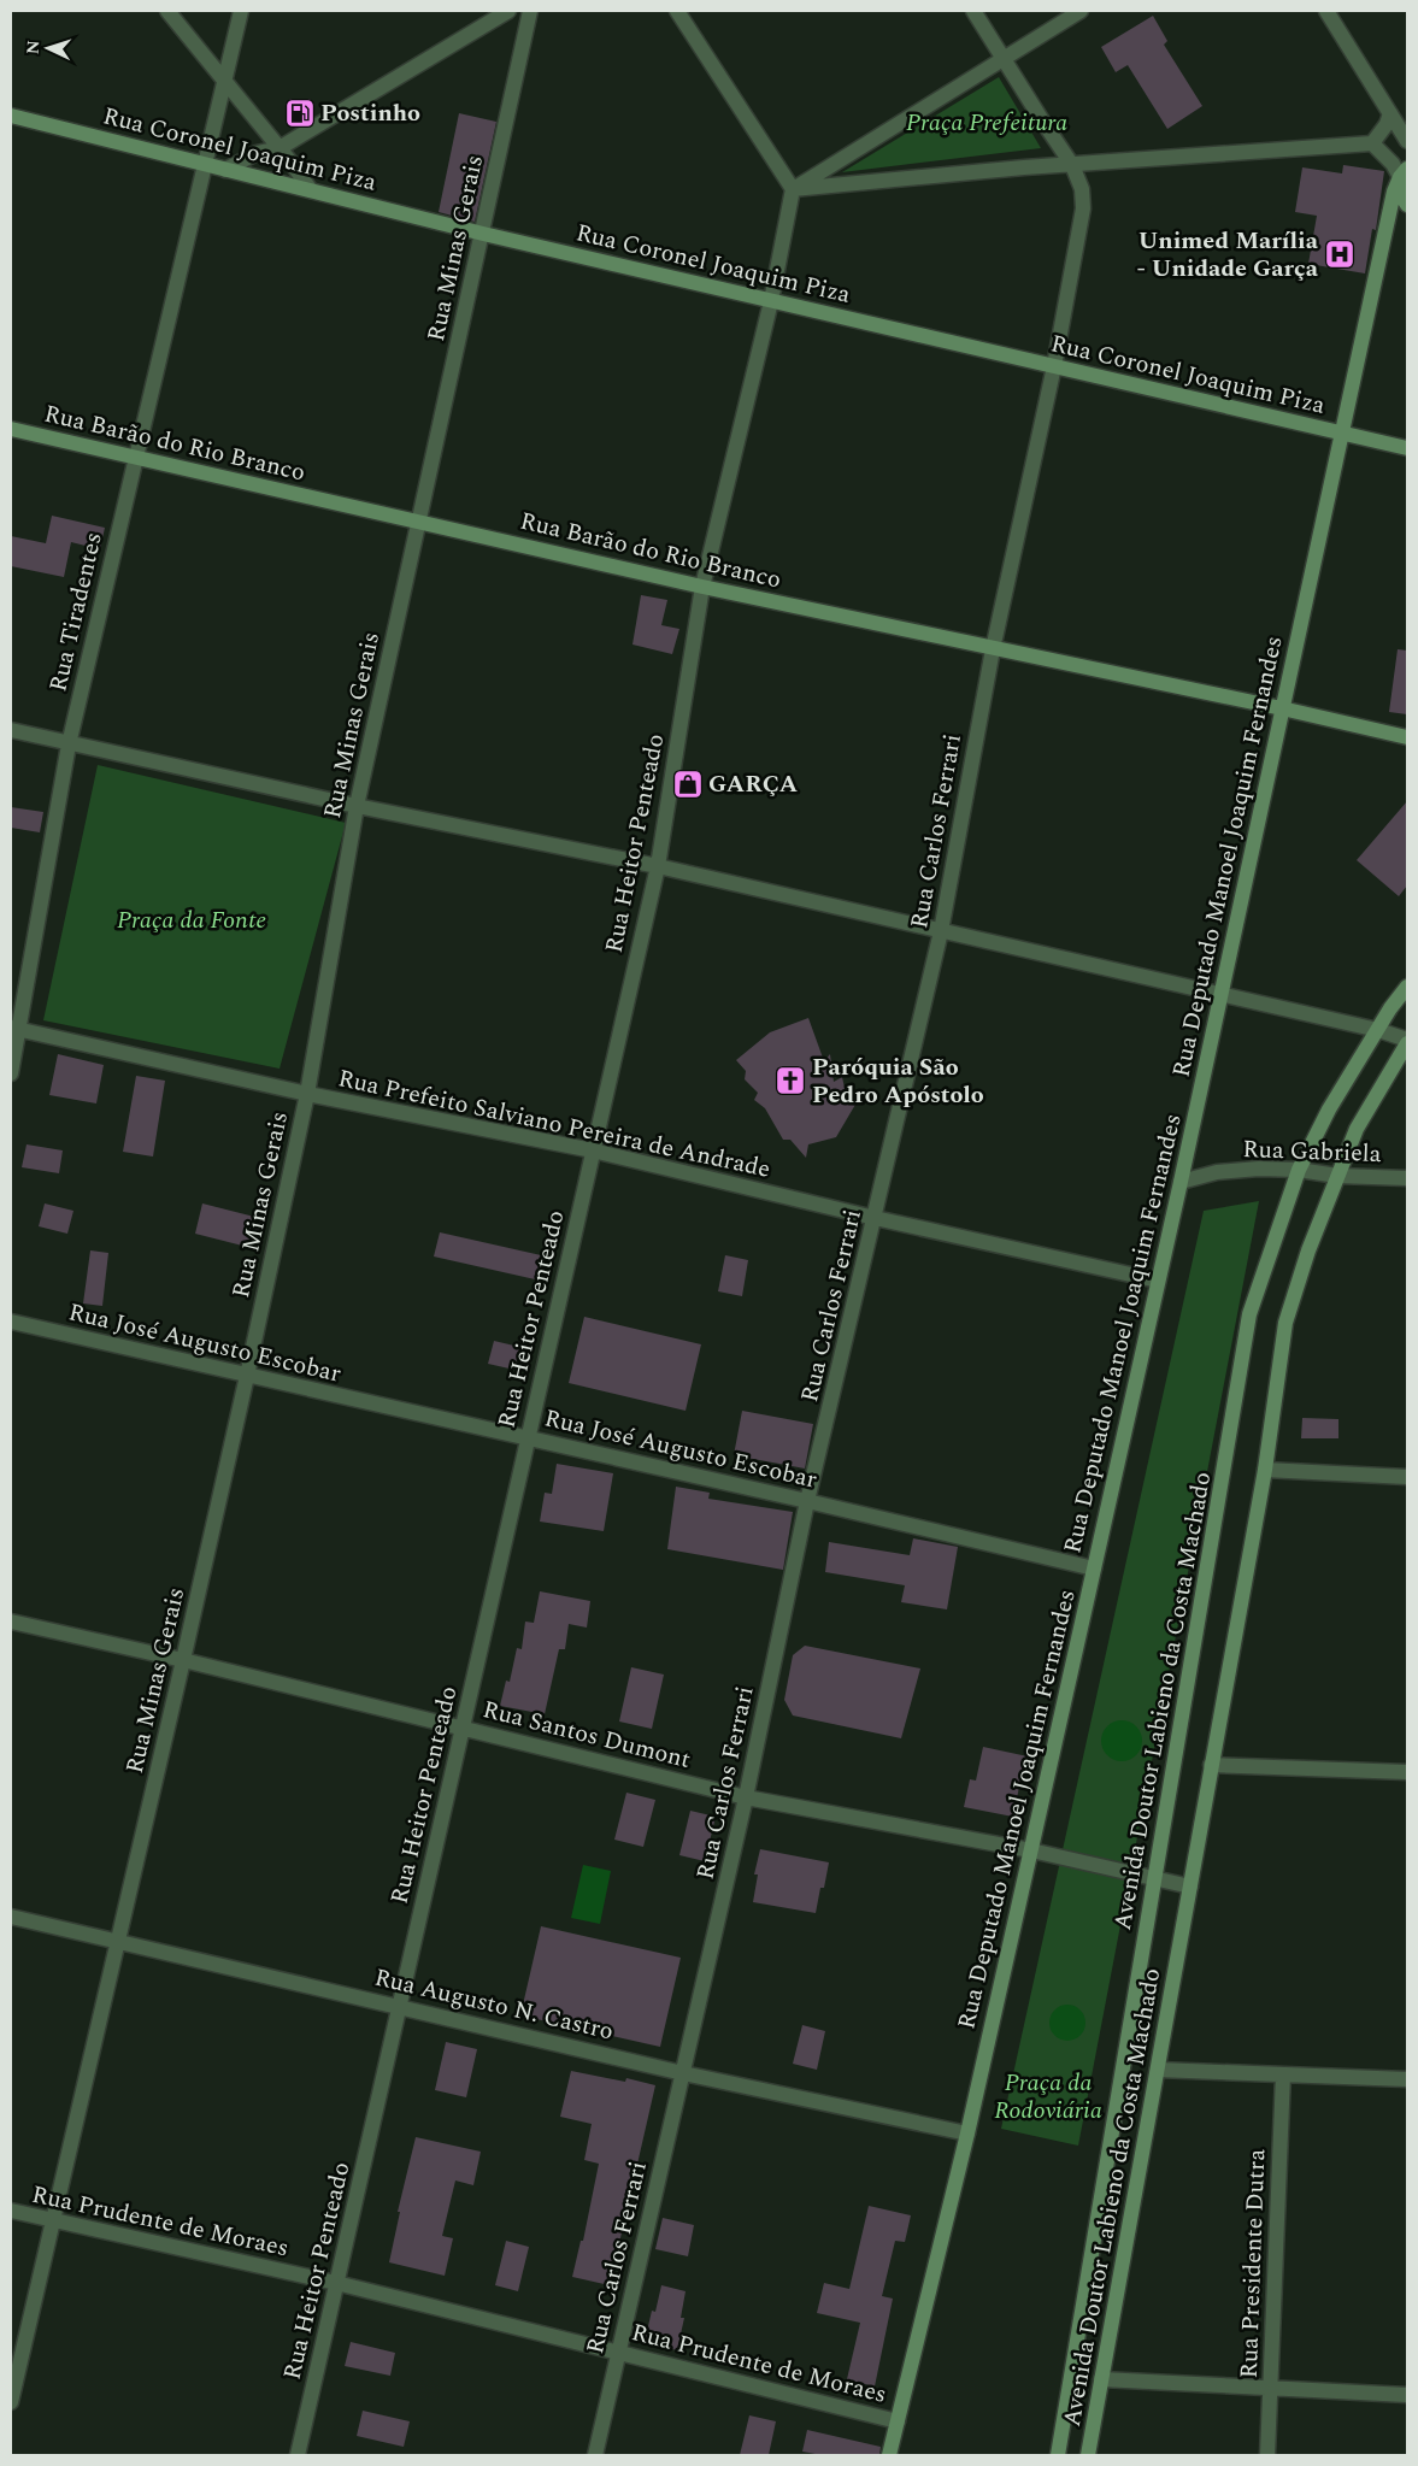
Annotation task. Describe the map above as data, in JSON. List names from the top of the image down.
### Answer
{
  "streets": {
    "main road": [
      "Rua Coronel Joaquim Piza",
      "Rua Barão do Rio Branco",
      "Rua Deputado Manoel Joaquim Fernandes",
      "Avenida Doutor Labieno da Costa Machado"
    ],
    "street": [
      "Rua Minas Gerais",
      "Rua Tiradentes",
      "Rua Carlos Ferrari",
      "Rua Heitor Penteado",
      "Rua Prefeito Salviano Pereira de Andrade",
      "Rua Gabriela",
      "Rua José Augusto Escobar",
      "Rua Santos Dumont",
      "Rua Augusto N. Castro",
      "Rua Prudente de Moraes",
      "Rua Presidente Dutra"
    ]
  },
  "crossings": [
    ["Rua Coronel Joaquim Piza", "Rua Minas Gerais"],
    ["Rua Coronel Joaquim Piza", "Rua Tiradentes"],
    ["Rua Coronel Joaquim Piza", "Rua Carlos Ferrari"],
    ["Rua Coronel Joaquim Piza", "Rua Heitor Penteado"],
    ["Rua Coronel Joaquim Piza", "Rua Deputado Manoel Joaquim Fernandes"],
    ["Rua Minas Gerais", "Rua Barão do Rio Branco"],
    ["Rua Minas Gerais", "Rua Prefeito Salviano Pereira de Andrade"],
    ["Rua Minas Gerais", "Rua José Augusto Escobar"],
    ["Rua Minas Gerais", "Rua Santos Dumont"],
    ["Rua Minas Gerais", "Rua Augusto N. Castro"],
    ["Rua Minas Gerais", "Rua Prudente de Moraes"],
    ["Rua Barão do Rio Branco", "Rua Tiradentes"],
    ["Rua Barão do Rio Branco", "Rua Carlos Ferrari"],
    ["Rua Barão do Rio Branco", "Rua Heitor Penteado"],
    ["Rua Barão do Rio Branco", "Rua Deputado Manoel Joaquim Fernandes"],
    ["Rua Tiradentes", "Rua Prefeito Salviano Pereira de Andrade"],
    ["Rua Carlos Ferrari", "Rua Prefeito Salviano Pereira de Andrade"],
    ["Rua Carlos Ferrari", "Rua José Augusto Escobar"],
    ["Rua Carlos Ferrari", "Rua Santos Dumont"],
    ["Rua Carlos Ferrari", "Rua Augusto N. Castro"],
    ["Rua Carlos Ferrari", "Rua Prudente de Moraes"],
    ["Rua Heitor Penteado", "Rua Prefeito Salviano Pereira de Andrade"],
    ["Rua Heitor Penteado", "Rua José Augusto Escobar"],
    ["Rua Heitor Penteado", "Rua Santos Dumont"],
    ["Rua Heitor Penteado", "Rua Augusto N. Castro"],
    ["Rua Heitor Penteado", "Rua Prudente de Moraes"],
    ["Rua Deputado Manoel Joaquim Fernandes", "Rua Prefeito Salviano Pereira de Andrade"],
    ["Rua Deputado Manoel Joaquim Fernandes", "Rua Gabriela"],
    ["Rua Deputado Manoel Joaquim Fernandes", "Rua José Augusto Escobar"],
    ["Rua Deputado Manoel Joaquim Fernandes", "Rua Santos Dumont"],
    ["Rua Deputado Manoel Joaquim Fernandes", "Rua Augusto N. Castro"],
    ["Rua Deputado Manoel Joaquim Fernandes", "Rua Prudente de Moraes"],
    ["Rua Gabriela", "Avenida Doutor Labieno da Costa Machado"],
    ["Avenida Doutor Labieno da Costa Machado", "Rua Santos Dumont"]
  ],
  "parks": ["Praça Prefeitura", "Praça da Fonte", "Praça da Rodoviária"],
  "places": {
    "fuel station": ["Postinho"],
    "hospital": ["Unimed Marília - Unidade Garça"],
    "shop": ["GARÇA"],
    "church": ["Paróquia São Pedro Apóstolo"]
  },
  "north": "left"
}
